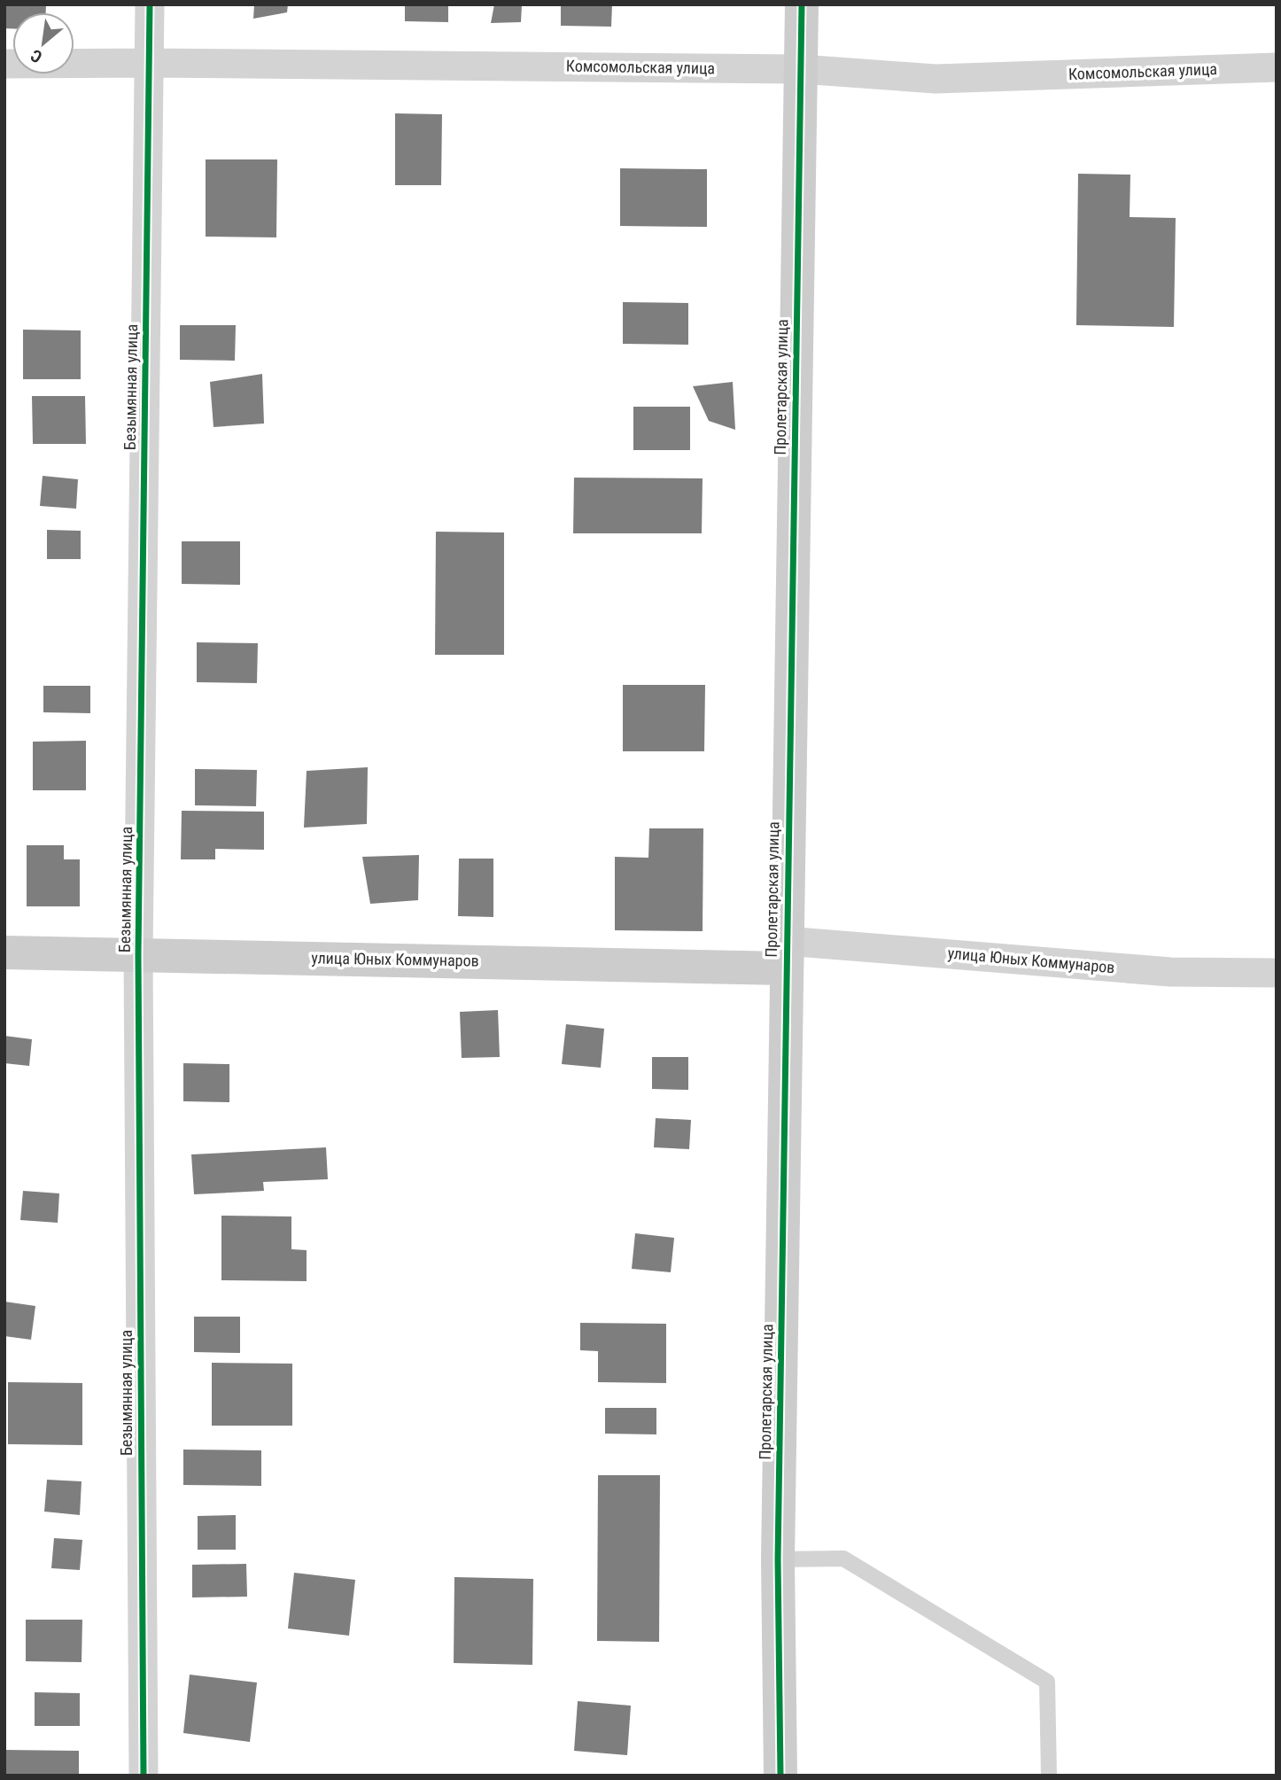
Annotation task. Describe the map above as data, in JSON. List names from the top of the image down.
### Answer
{
  "streets": {
    "street": [
      "Комсомольская улица",
      "Безымянная улица",
      "Пролетарская улица",
      "улица Юных Коммунаров"
    ]
  },
  "crossings": [
    ["Комсомольская улица", "Безымянная улица"],
    ["Комсомольская улица", "Пролетарская улица"],
    ["Безымянная улица", "улица Юных Коммунаров"],
    ["Пролетарская улица", "улица Юных Коммунаров"]
  ],
  "north": "bottom left"
}
